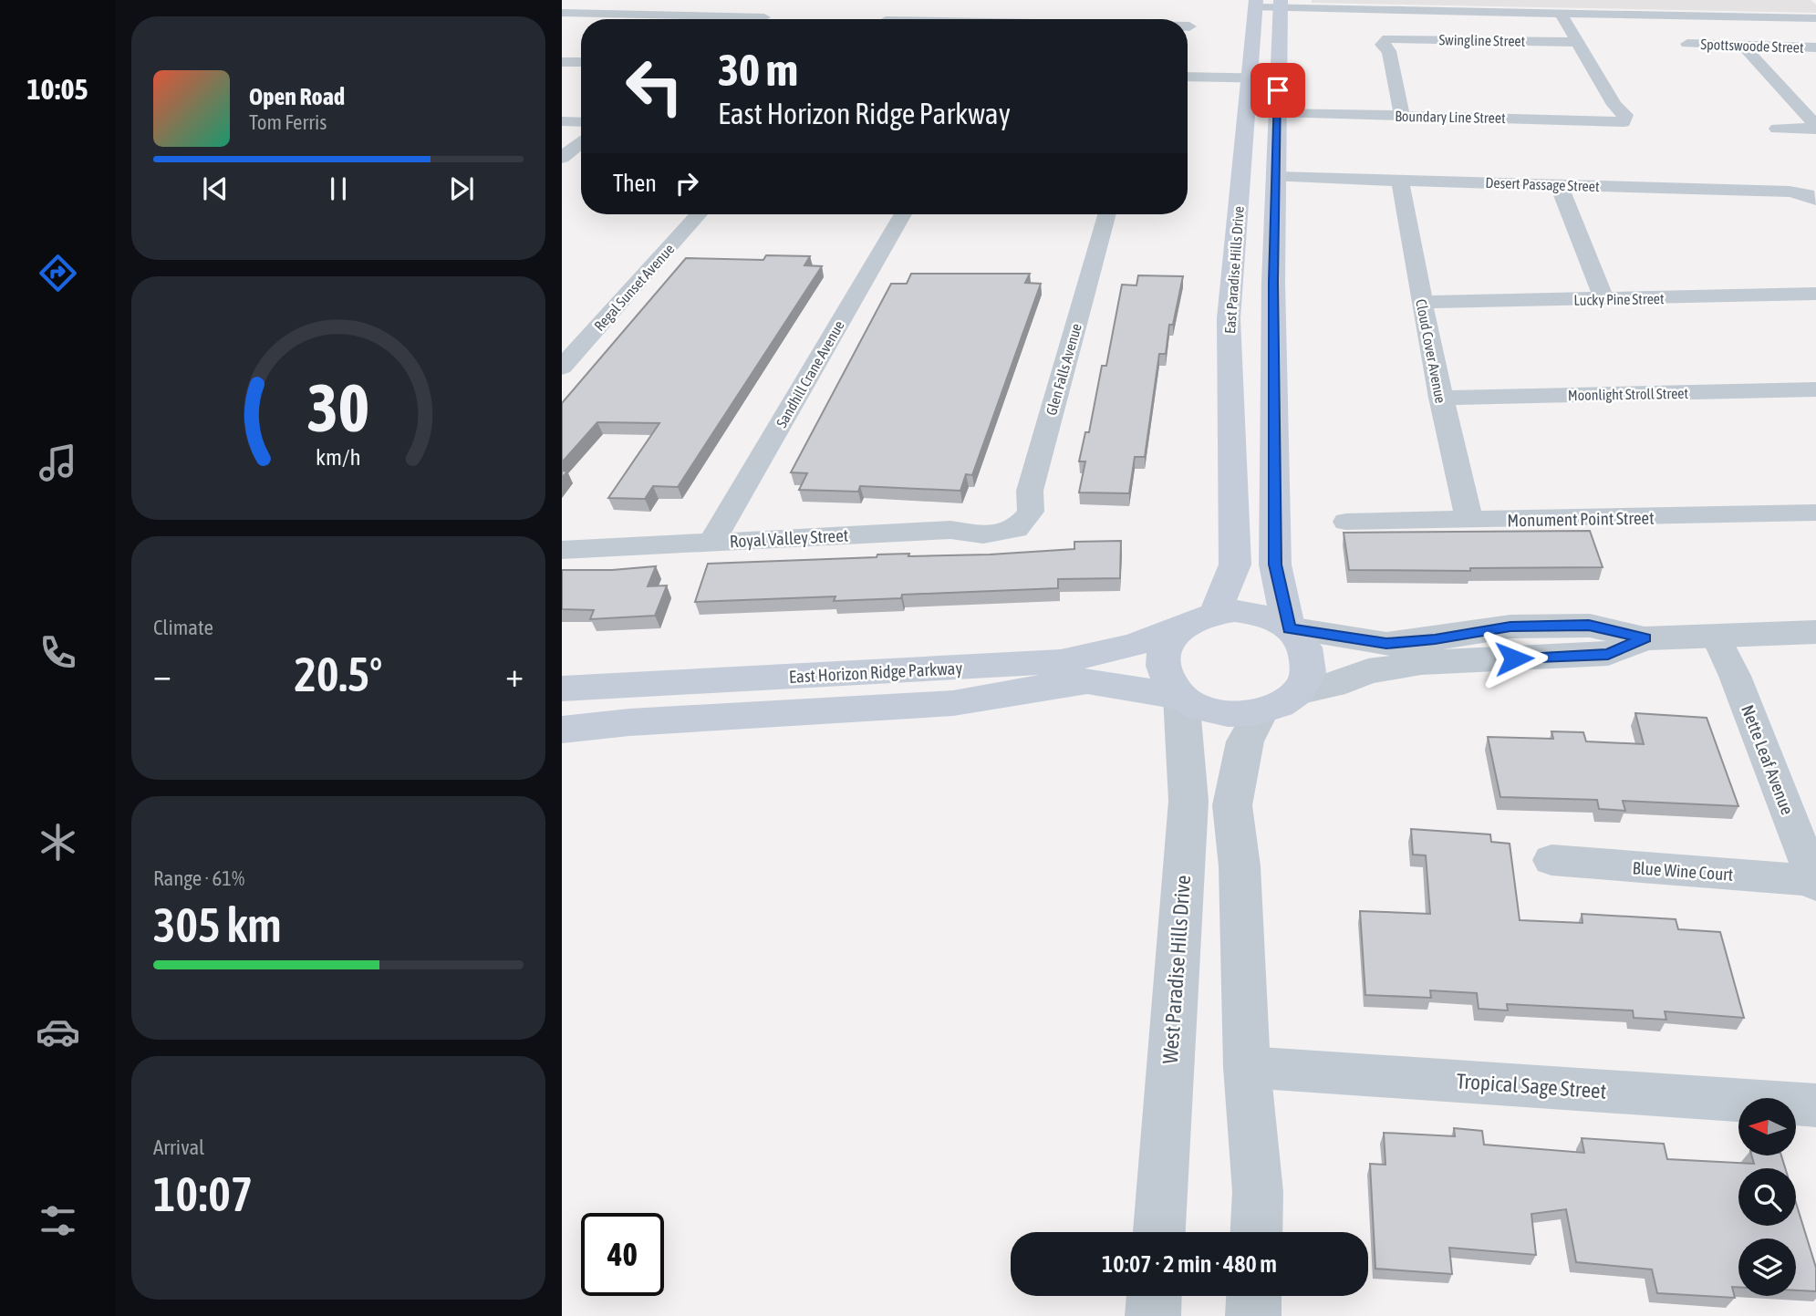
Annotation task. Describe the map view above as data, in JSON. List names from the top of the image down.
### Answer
{
  "streets": {
    "main road": ["East Paradise Hills Drive", "East Horizon Ridge Parkway"],
    "street": [
      "Swingline Street",
      "Spottswoode Street",
      "Boundary Line Street",
      "Desert Passage Street",
      "Regal Sunset Avenue",
      "Lucky Pine Street",
      "Cloud Cover Avenue",
      "Glen Falls Avenue",
      "Sandhill Crane Avenue",
      "Moonlight Stroll Street",
      "Monument Point Street",
      "Royal Valley Street",
      "Nette Leaf Avenue",
      "Blue Wine Court",
      "West Paradise Hills Drive",
      "Tropical Sage Street"
    ]
  },
  "crossings": [
    ["Swingline Street", "Boundary Line Street"],
    ["Desert Passage Street", "Cloud Cover Avenue"],
    ["East Paradise Hills Drive", "East Horizon Ridge Parkway"],
    ["East Paradise Hills Drive", "West Paradise Hills Drive"],
    ["Lucky Pine Street", "Cloud Cover Avenue"],
    ["Cloud Cover Avenue", "Moonlight Stroll Street"],
    ["Cloud Cover Avenue", "Monument Point Street"],
    ["Glen Falls Avenue", "Royal Valley Street"],
    ["Sandhill Crane Avenue", "Royal Valley Street"],
    ["East Horizon Ridge Parkway", "West Paradise Hills Drive"],
    ["Nette Leaf Avenue", "Blue Wine Court"]
  ],
  "north": "left",
  "page": {
    "tabs": "10:05",
    "turn": ["30 m", "East Horizon Ridge Parkway"],
    "song": ["Open Road", "Tom Ferris"],
    "then": "Then",
    "tile": [
      "Climate",
      ["Range · 61%", "305 km"],
      ["Arrival", "10:07"]
    ],
    "heat": ["−", "20.5°", "+"],
    "limit": "40",
    "trip": "10:07 · 2 min · 480 m",
    "gauge": ["30", "km/h"]
  }
}
